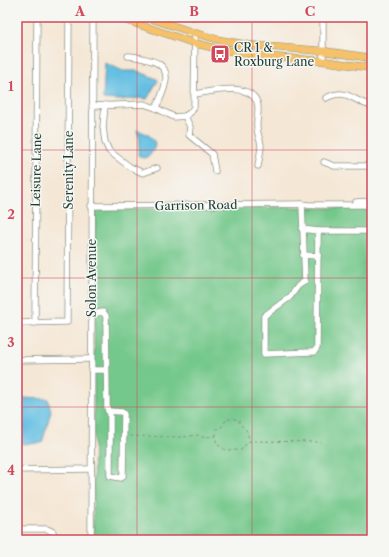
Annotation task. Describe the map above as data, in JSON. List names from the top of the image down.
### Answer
{
  "streets": {
    "street": [
      "Leisure Lane",
      "Serenity Lane",
      "Garrison Road",
      "Solon Avenue"
    ]
  },
  "crossings": [
    ["Leisure Lane", "Serenity Lane"],
    ["Garrison Road", "Solon Avenue"]
  ],
  "places": {
    "bus stop": ["CR 1 & Roxburg Lane"]
  },
  "grid": {
    "columns": ["A", "B", "C"],
    "rows": [
      "1",
      "2",
      "3",
      "4"
    ]
  }
}
